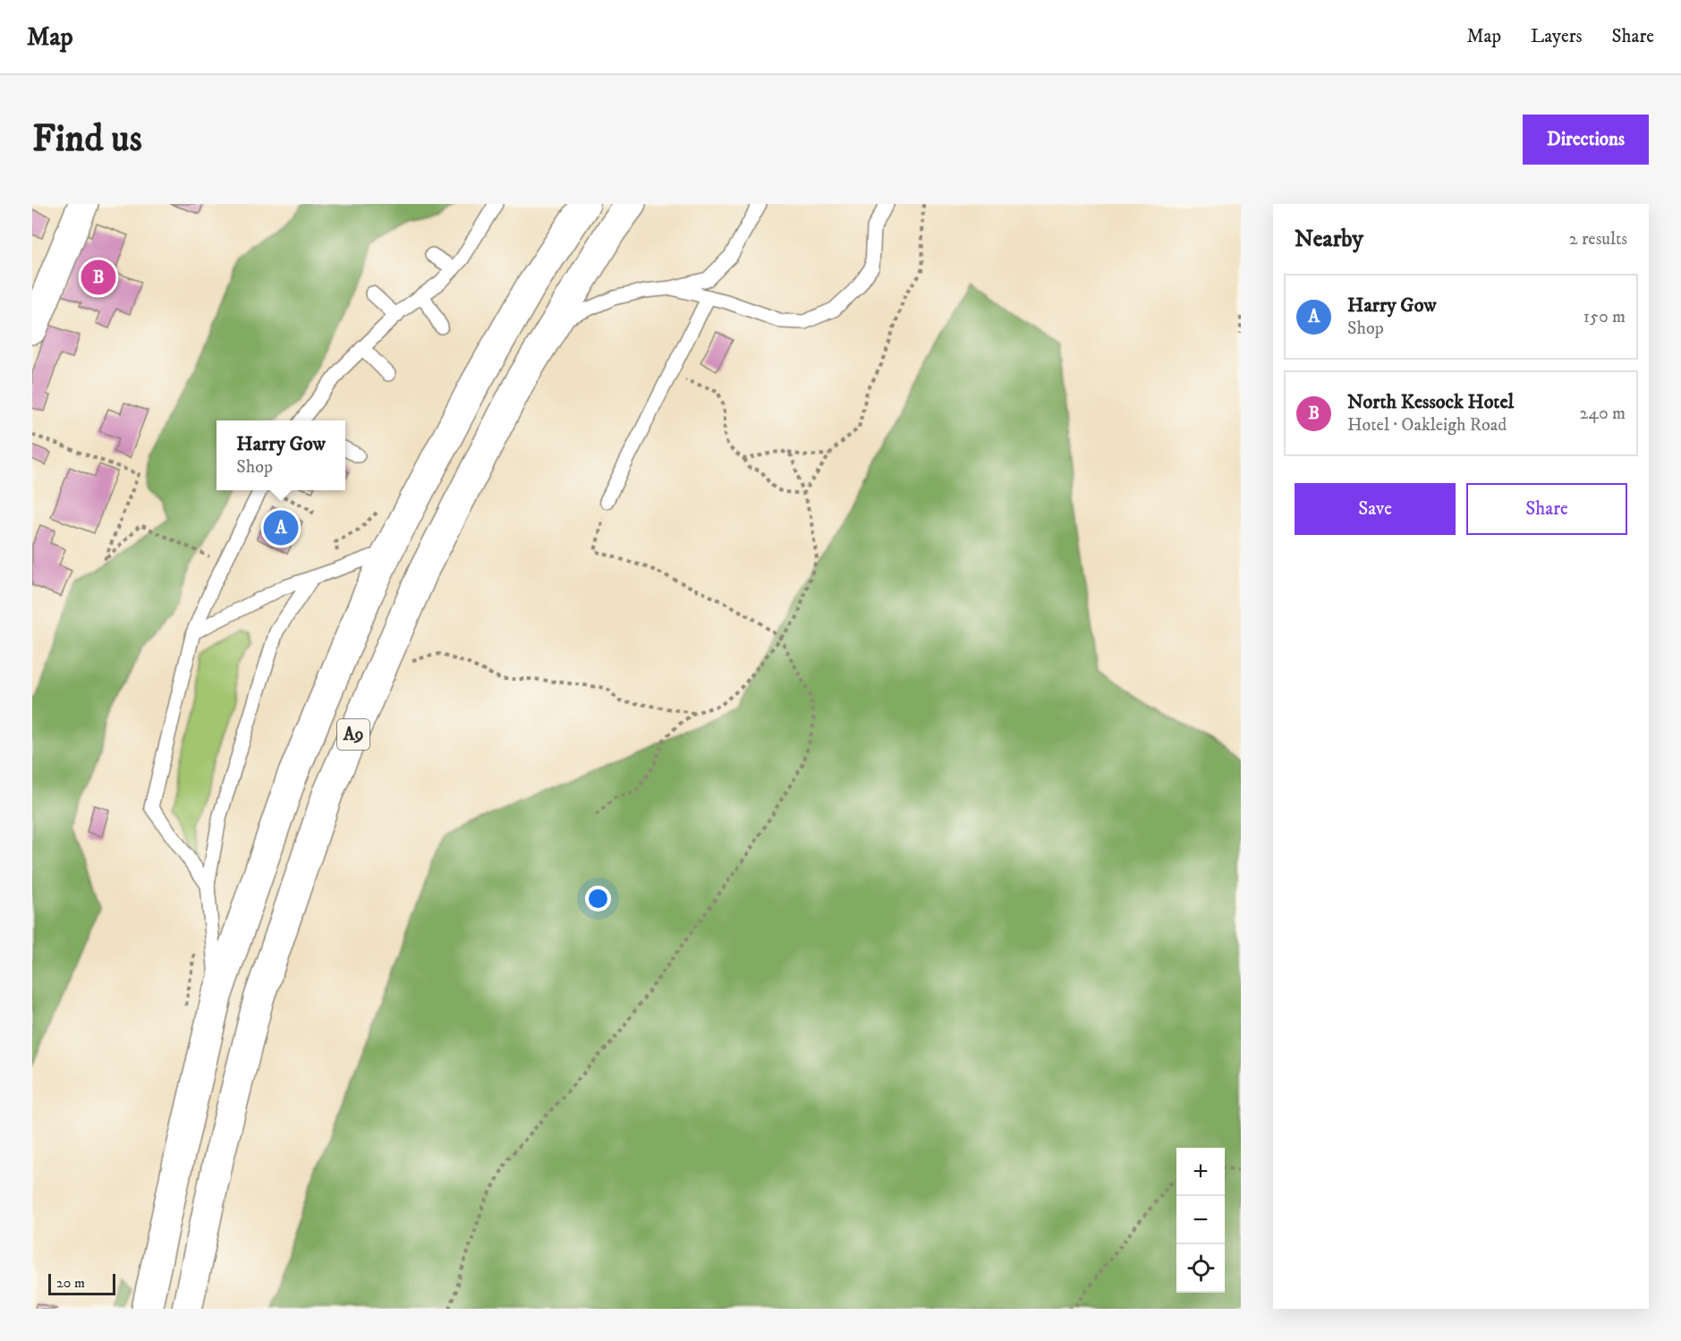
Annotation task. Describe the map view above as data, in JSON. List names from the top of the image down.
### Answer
{
  "streets": {
    "main road": ["A9"]
  },
  "scale_bar": "20 m",
  "page": {
    "header": "Map",
    "nav": ["Map", "Layers", "Share"],
    "buttons": [
      "Directions",
      ["Save", "Share"]
    ],
    "title": "Find us",
    "heading": ["Nearby", "2 results"],
    "pins": ["B", "A"],
    "list": [
      {
        "mark": "A",
        "name": "Harry Gow",
        "note": "Shop",
        "value": "150 m"
      },
      {
        "mark": "B",
        "name": "North Kessock Hotel",
        "note": "Hotel · Oakleigh Road",
        "value": "240 m"
      }
    ],
    "popup": ["Harry Gow", "Shop"],
    "map_buttons": ["+", "−"],
    "scale": "20 m"
  }
}
